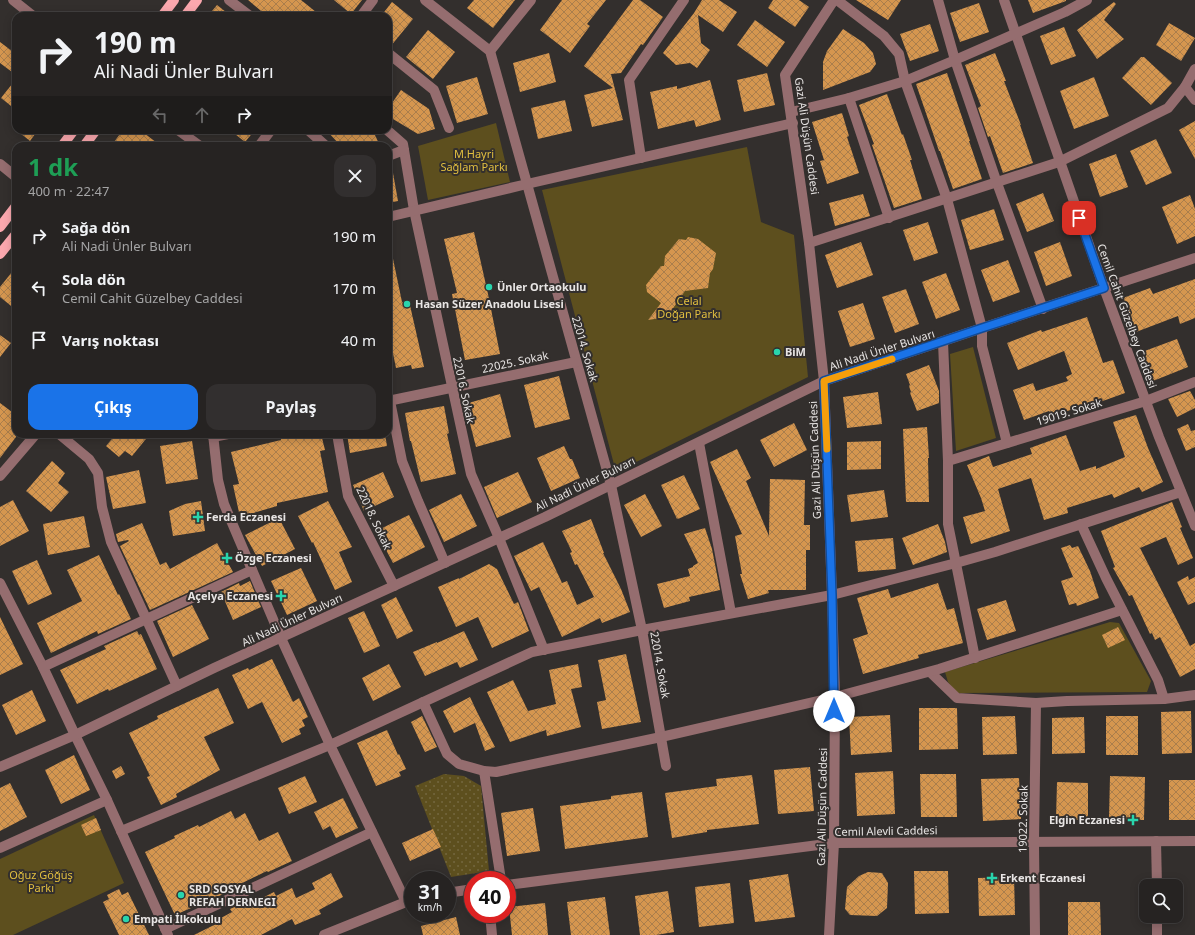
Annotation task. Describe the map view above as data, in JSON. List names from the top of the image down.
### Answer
{
  "streets": {
    "street": [
      "Gazi Ali Düşün Caddesi",
      "Cemil Cahit Güzelbey Caddesi",
      "22014. Sokak",
      "Ali Nadi Ünler Bulvarı",
      "22025. Sokak",
      "22016. Sokak",
      "19019. Sokak",
      "22018. Sokak",
      "19022. Sokak",
      "Cemil Alevli Caddesi"
    ]
  },
  "crossings": [
    ["Gazi Ali Düşün Caddesi", "Ali Nadi Ünler Bulvarı"],
    ["Gazi Ali Düşün Caddesi", "Cemil Alevli Caddesi"],
    ["Cemil Cahit Güzelbey Caddesi", "Ali Nadi Ünler Bulvarı"],
    ["Cemil Cahit Güzelbey Caddesi", "19019. Sokak"],
    ["22014. Sokak", "Ali Nadi Ünler Bulvarı"],
    ["22014. Sokak", "22025. Sokak"],
    ["Ali Nadi Ünler Bulvarı", "22016. Sokak"],
    ["Ali Nadi Ünler Bulvarı", "22018. Sokak"],
    ["22025. Sokak", "22016. Sokak"],
    ["19022. Sokak", "Cemil Alevli Caddesi"]
  ],
  "parks": ["M.Hayri Sağlam Parkı", "Celal Doğan Parkı", "Oğuz Göğüş Parkı"],
  "places": {
    "other": [
      "Ünler Ortaokulu",
      "Hasan Süzer Anadolu Lisesi",
      "BiM",
      "SRD SOSYAL REFAH DERNEGI",
      "Empati İlkokulu"
    ],
    "health": [
      "Ferda Eczanesi",
      "Özge Eczanesi",
      "Açelya Eczanesi",
      "Elgin Eczanesi",
      "Erkent Eczanesi"
    ]
  },
  "page": {
    "turn": ["190 m", "Ali Nadi Ünler Bulvarı"],
    "heading": ["1 dk", "400 m · 22:47"],
    "list": [
      {
        "name": "Sağa dön",
        "note": "Ali Nadi Ünler Bulvarı",
        "value": "190 m"
      },
      {
        "name": "Sola dön",
        "note": "Cemil Cahit Güzelbey Caddesi",
        "value": "170 m"
      },
      {
        "name": "Varış noktası",
        "value": "40 m"
      }
    ],
    "buttons": ["Çıkış", "Paylaş"],
    "speed": "31 km/h",
    "limit": "40"
  }
}
